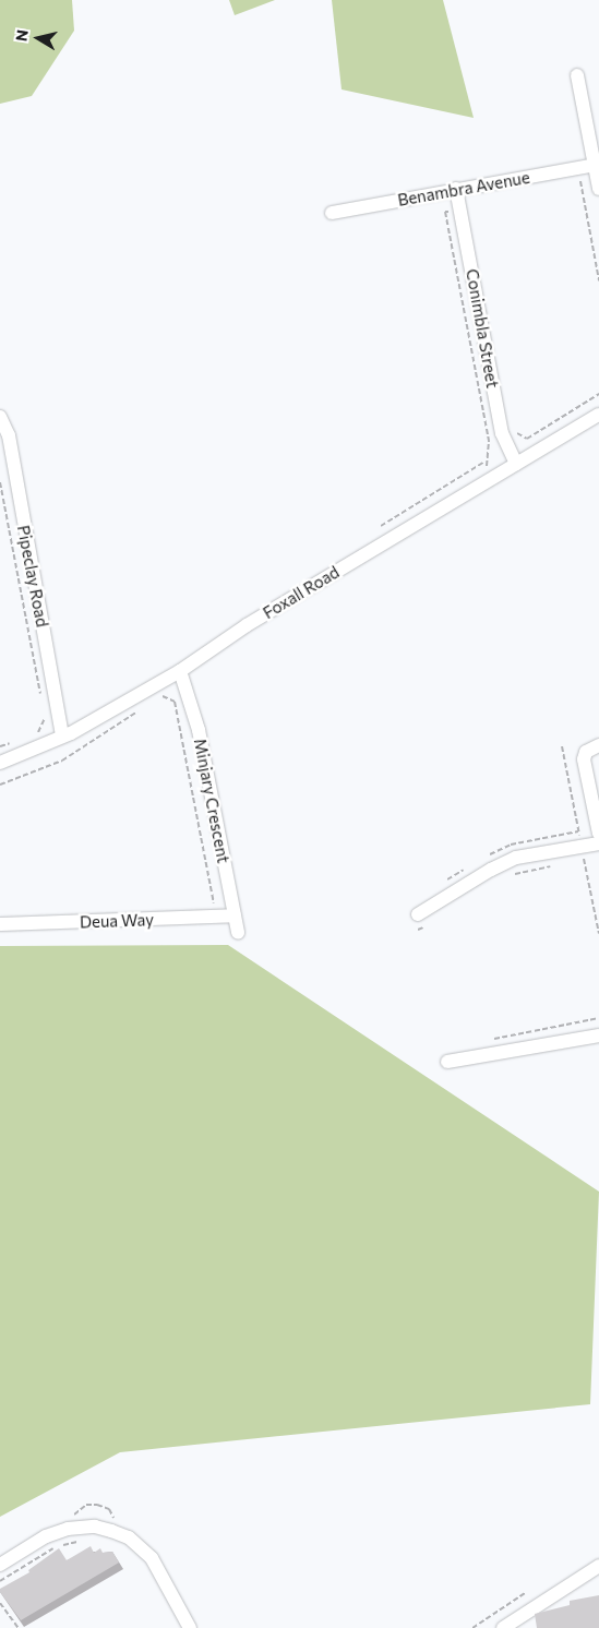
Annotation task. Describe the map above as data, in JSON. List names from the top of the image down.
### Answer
{
  "streets": {
    "street": [
      "Benambra Avenue",
      "Conimbla Street",
      "Pipeclay Road",
      "Foxall Road",
      "Minjary Crescent",
      "Deua Way"
    ]
  },
  "crossings": [
    ["Benambra Avenue", "Conimbla Street"],
    ["Conimbla Street", "Foxall Road"],
    ["Pipeclay Road", "Foxall Road"],
    ["Foxall Road", "Minjary Crescent"],
    ["Minjary Crescent", "Deua Way"]
  ],
  "north": "left"
}
